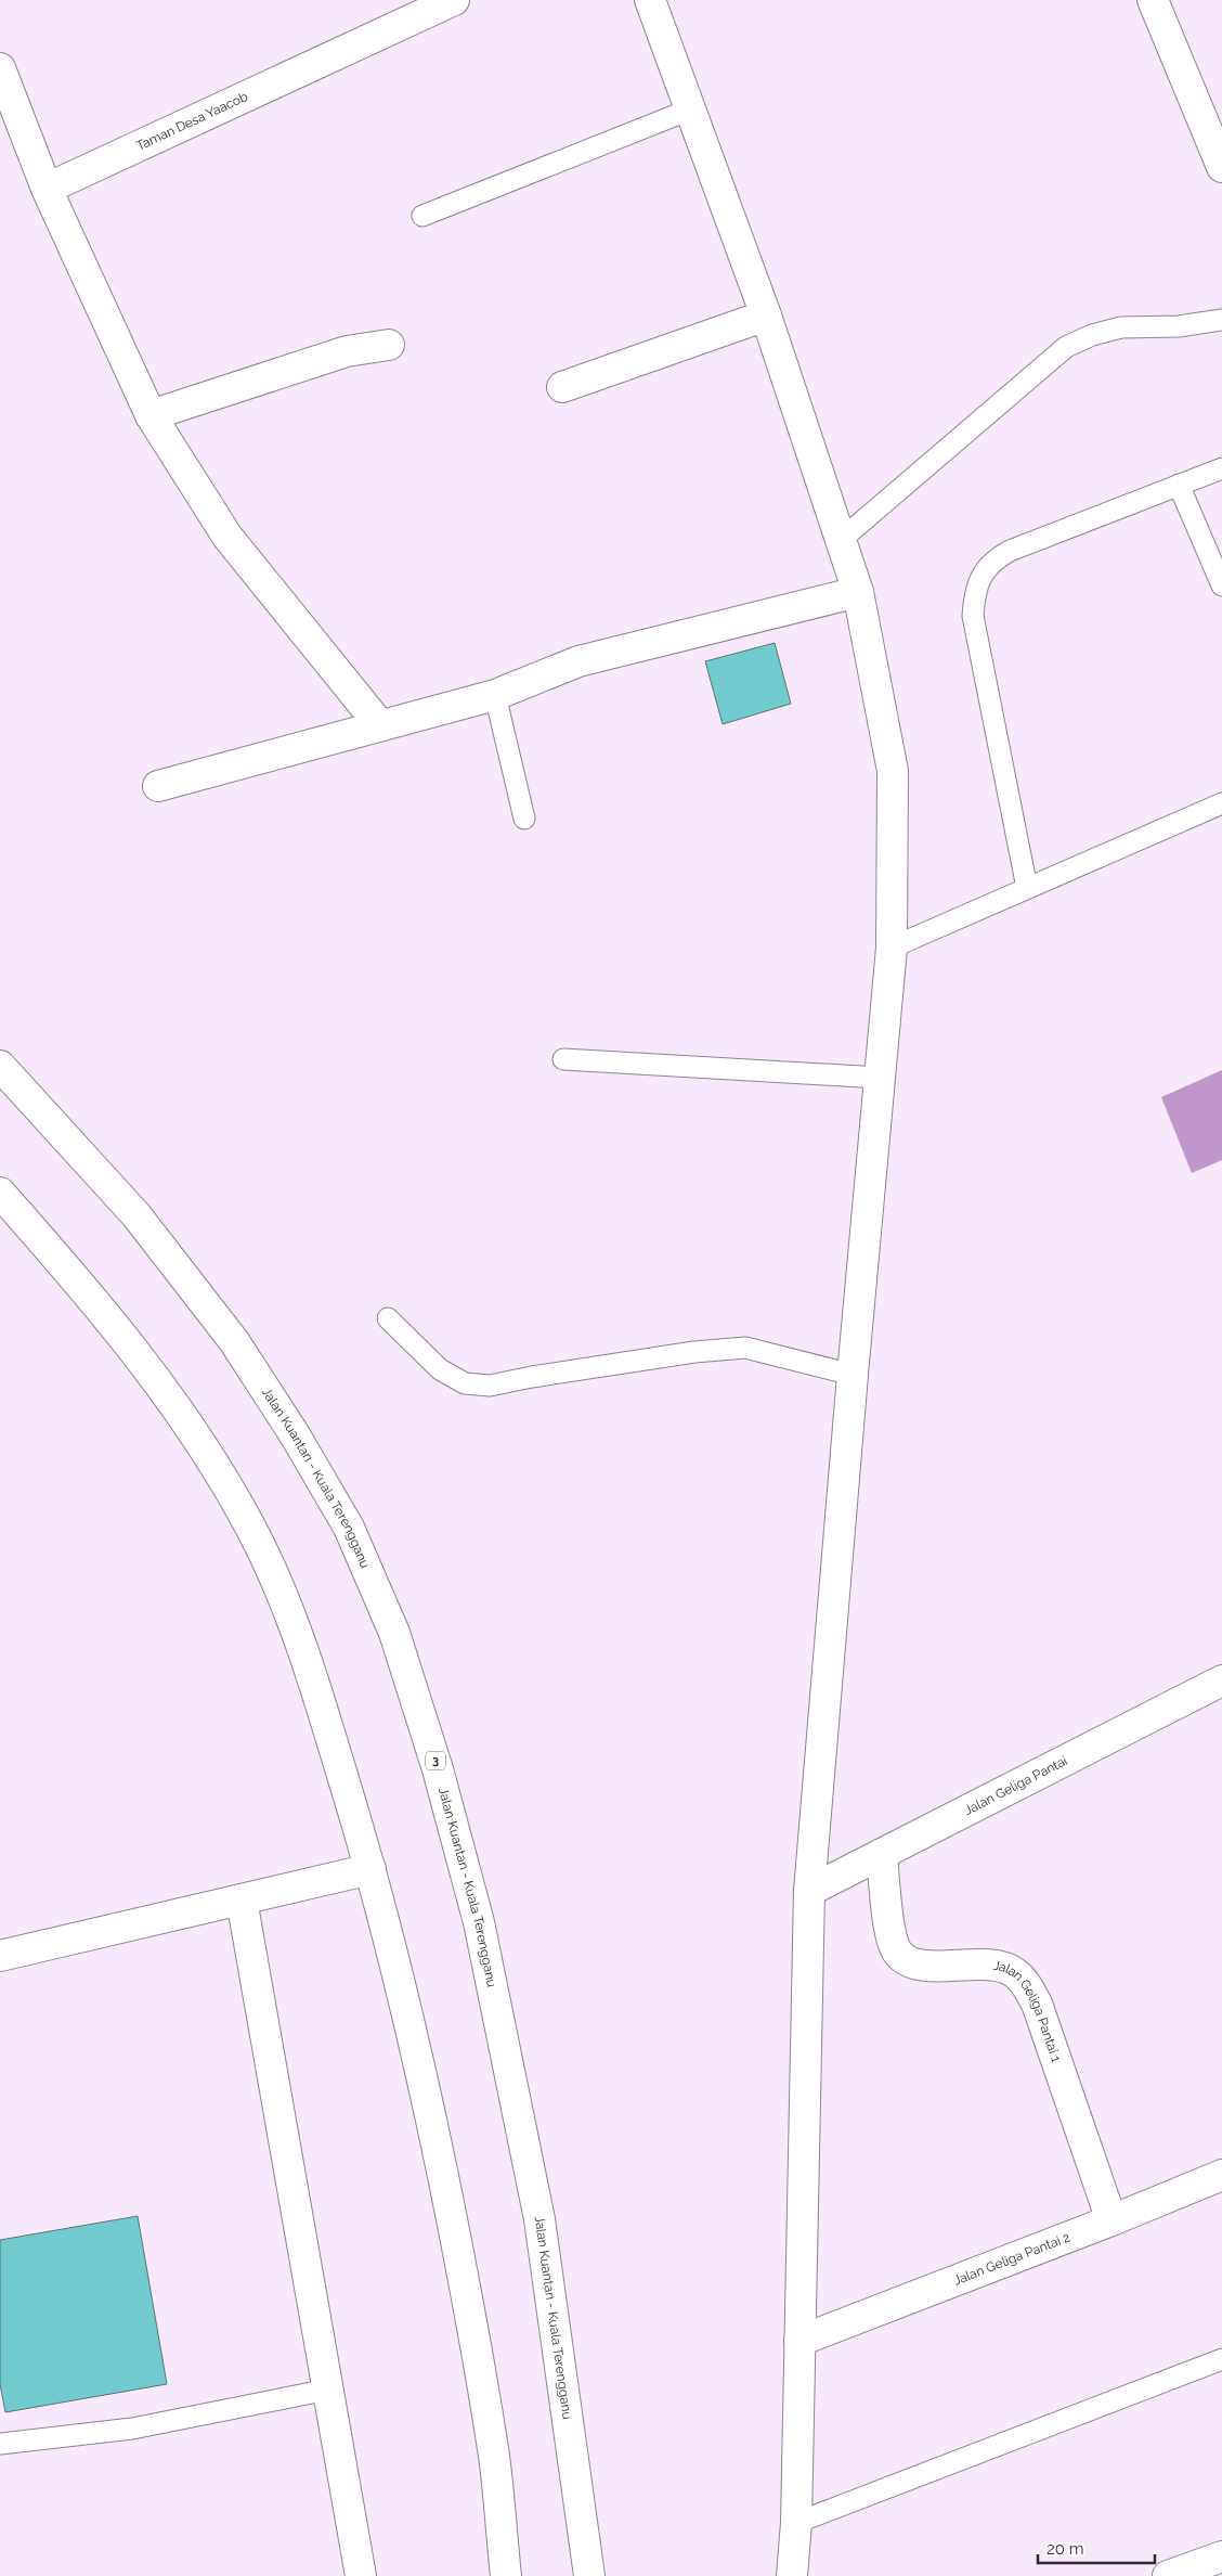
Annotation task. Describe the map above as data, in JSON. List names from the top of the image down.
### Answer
{
  "streets": {
    "main road": [
      "Taman Desa Yaacob",
      "Jalan Kuantan - Kuala Terengganu",
      "3",
      "Jalan Geliga Pantai",
      "Jalan Geliga Pantai 1",
      "Jalan Geliga Pantai 2"
    ]
  },
  "crossings": [
    ["Jalan Geliga Pantai", "Jalan Geliga Pantai 1"],
    ["Jalan Geliga Pantai 1", "Jalan Geliga Pantai 2"]
  ],
  "scale_bar": "20 m"
}
